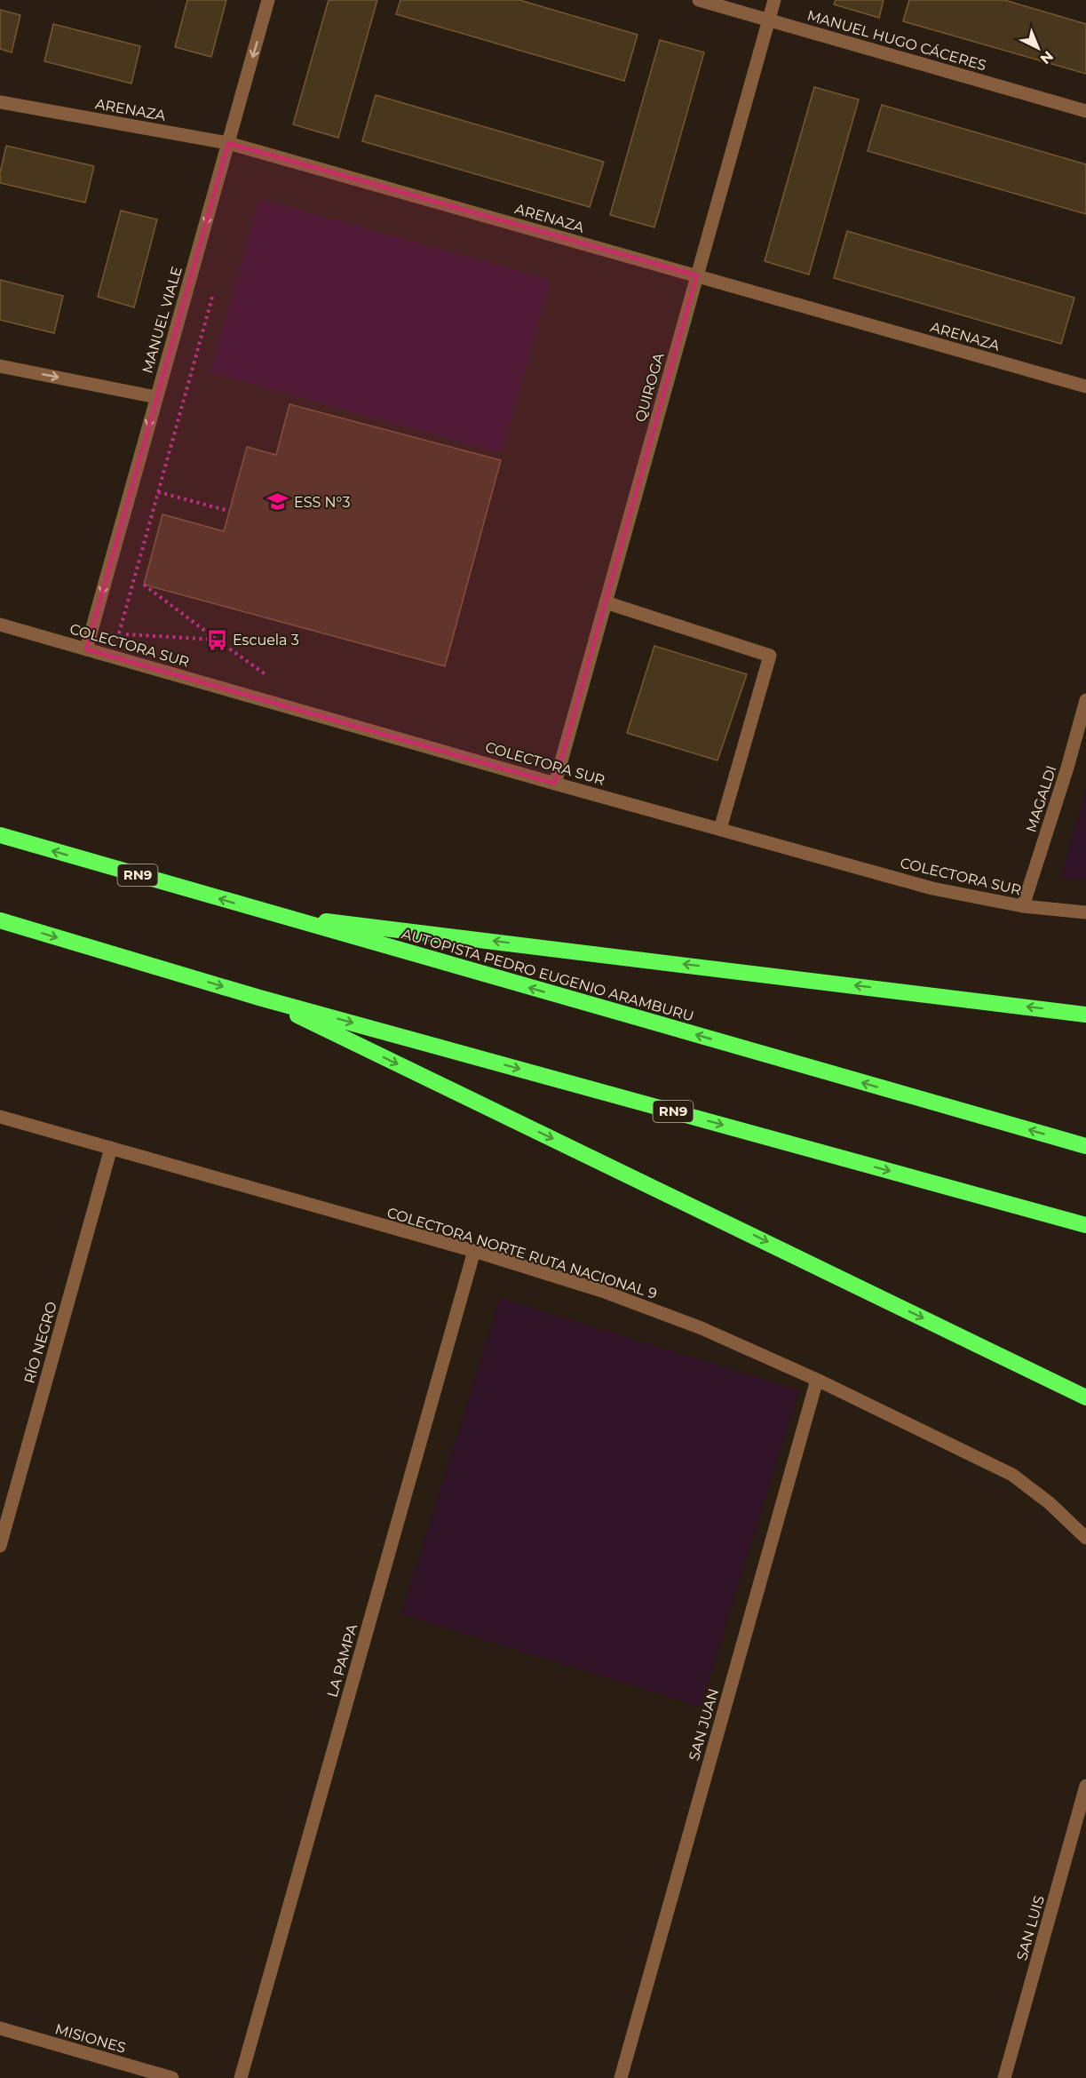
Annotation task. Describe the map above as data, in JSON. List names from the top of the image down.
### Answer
{
  "streets": {
    "highway": ["RN9", "AUTOPISTA PEDRO EUGENIO ARAMBURU"],
    "street": [
      "MANUEL HUGO CÁCERES",
      "ARENAZA",
      "MANUEL VIALE",
      "QUIROGA",
      "COLECTORA SUR",
      "MAGALDI",
      "COLECTORA NORTE RUTA NACIONAL 9",
      "RÍO NEGRO",
      "LA PAMPA",
      "SAN JUAN",
      "SAN LUIS",
      "MISIONES"
    ]
  },
  "crossings": [
    ["MANUEL HUGO CÁCERES", "QUIROGA"],
    ["ARENAZA", "MANUEL VIALE"],
    ["ARENAZA", "QUIROGA"],
    ["MANUEL VIALE", "COLECTORA SUR"],
    ["QUIROGA", "COLECTORA SUR"],
    ["COLECTORA SUR", "MAGALDI"],
    ["COLECTORA NORTE RUTA NACIONAL 9", "RÍO NEGRO"],
    ["COLECTORA NORTE RUTA NACIONAL 9", "LA PAMPA"],
    ["COLECTORA NORTE RUTA NACIONAL 9", "SAN JUAN"]
  ],
  "one_way": ["MANUEL VIALE"],
  "places": {
    "school or university": ["ESS N°3"],
    "bus stop": ["Escuela 3"]
  },
  "north": "bottom right"
}
